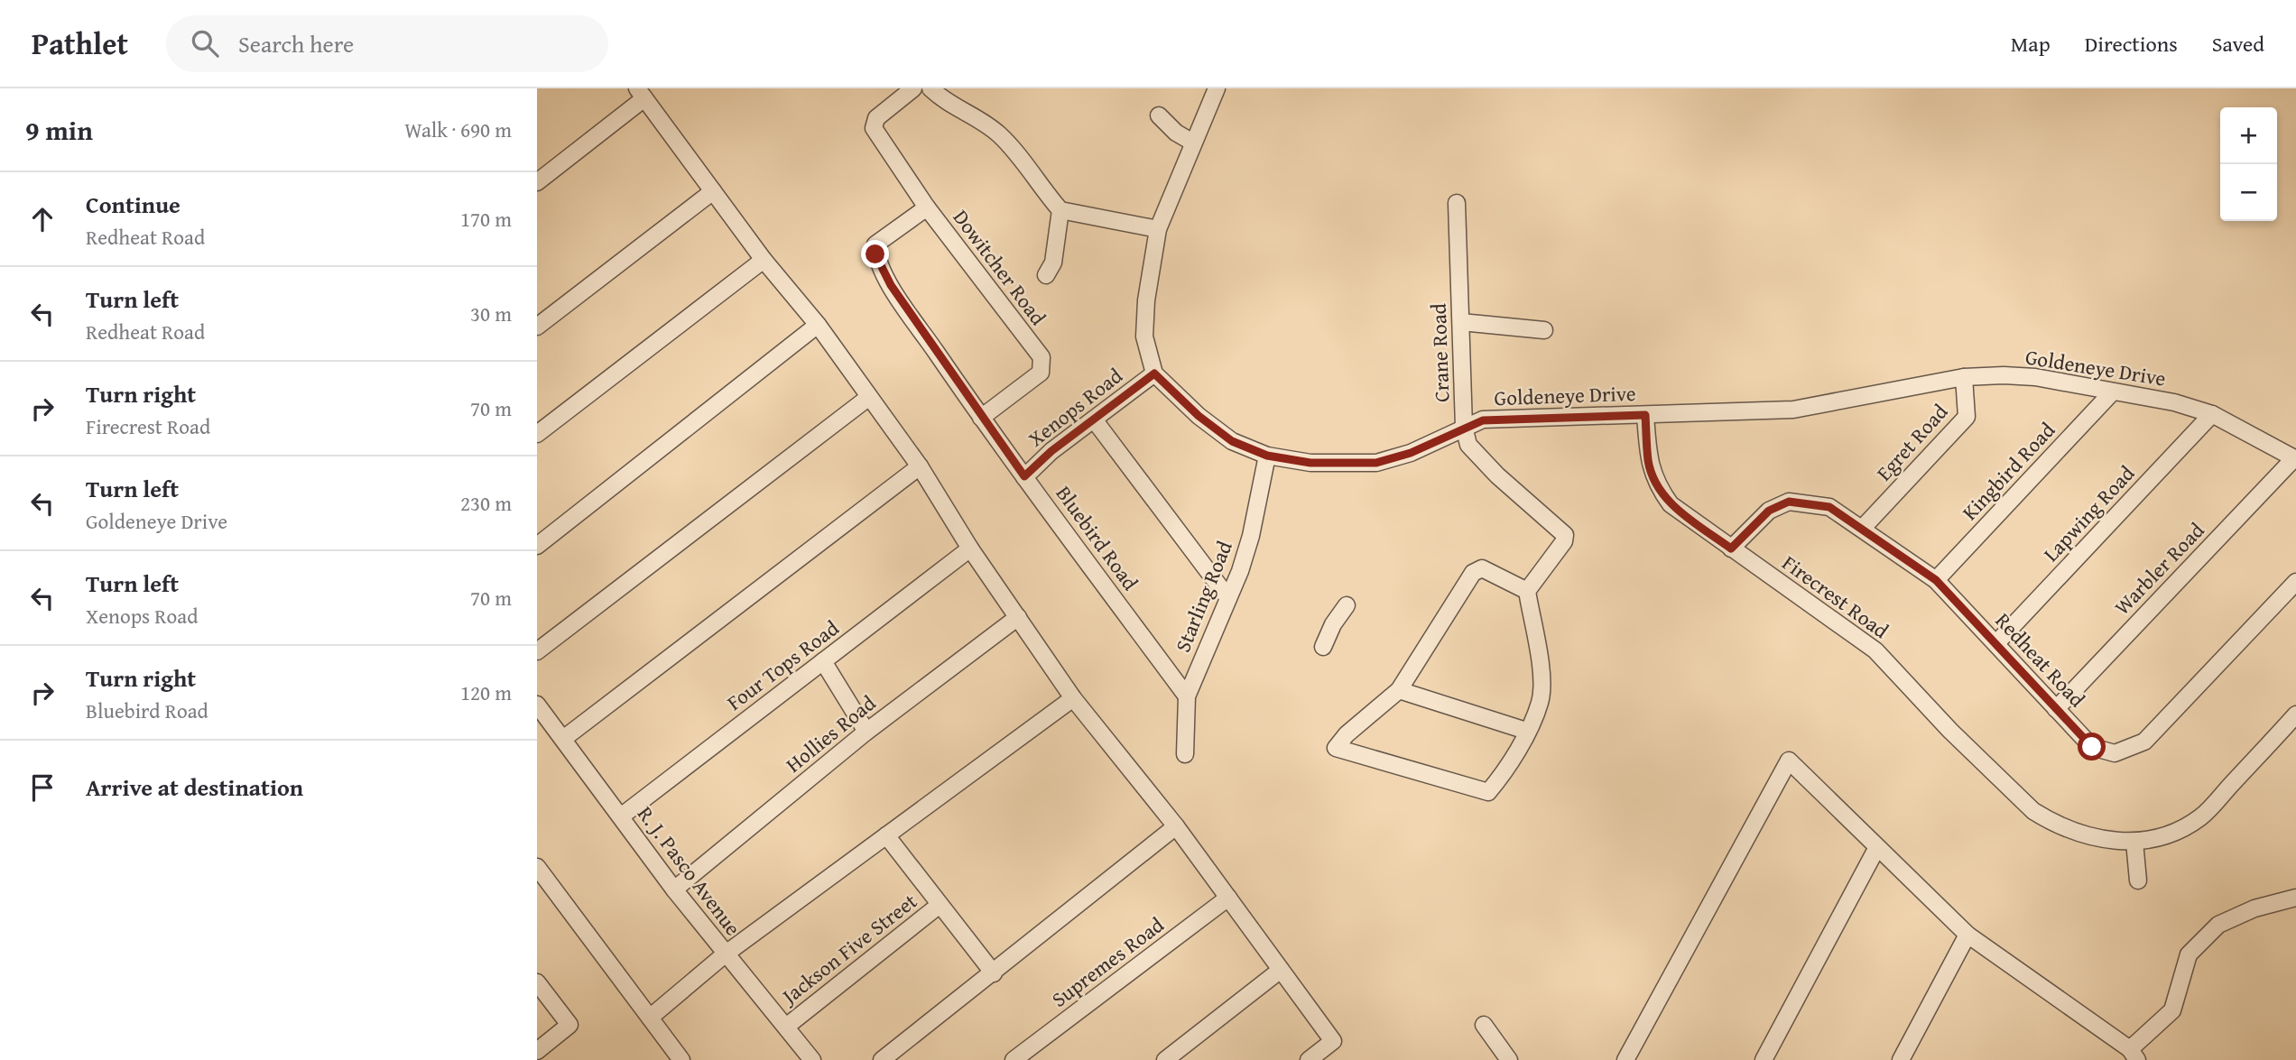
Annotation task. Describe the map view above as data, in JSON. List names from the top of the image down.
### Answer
{
  "streets": {
    "street": [
      "Dowitcher Road",
      "Crane Road",
      "Goldeneye Drive",
      "Xenops Road",
      "Egret Road",
      "Kingbird Road",
      "Lapwing Road",
      "Bluebird Road",
      "Warbler Road",
      "Starling Road",
      "Firecrest Road",
      "Redheat Road",
      "Four Tops Road",
      "Hollies Road",
      "R. J. Pasco Avenue",
      "Jackson Five Street",
      "Supremes Road"
    ]
  },
  "crossings": [
    ["Dowitcher Road", "Bluebird Road"],
    ["Crane Road", "Goldeneye Drive"],
    ["Goldeneye Drive", "Xenops Road"],
    ["Goldeneye Drive", "Egret Road"],
    ["Goldeneye Drive", "Kingbird Road"],
    ["Goldeneye Drive", "Lapwing Road"],
    ["Goldeneye Drive", "Warbler Road"],
    ["Goldeneye Drive", "Starling Road"],
    ["Goldeneye Drive", "Firecrest Road"],
    ["Xenops Road", "Bluebird Road"],
    ["Egret Road", "Redheat Road"],
    ["Kingbird Road", "Redheat Road"],
    ["Lapwing Road", "Redheat Road"],
    ["Bluebird Road", "Starling Road"],
    ["Warbler Road", "Redheat Road"],
    ["Firecrest Road", "Redheat Road"],
    ["Four Tops Road", "R. J. Pasco Avenue"],
    ["Hollies Road", "R. J. Pasco Avenue"],
    ["R. J. Pasco Avenue", "Jackson Five Street"]
  ],
  "page": {
    "header": "Pathlet",
    "search": "Search here",
    "nav": ["Map", "Directions", "Saved"],
    "heading": ["9 min", "Walk · 690 m"],
    "map_buttons": ["+", "−"],
    "list": [
      ["Continue", "Redheat Road", "170 m"],
      ["Turn left", "Redheat Road", "30 m"],
      ["Turn right", "Firecrest Road", "70 m"],
      ["Turn left", "Goldeneye Drive", "230 m"],
      ["Turn left", "Xenops Road", "70 m"],
      ["Turn right", "Bluebird Road", "120 m"],
      "Arrive at destination"
    ]
  }
}
